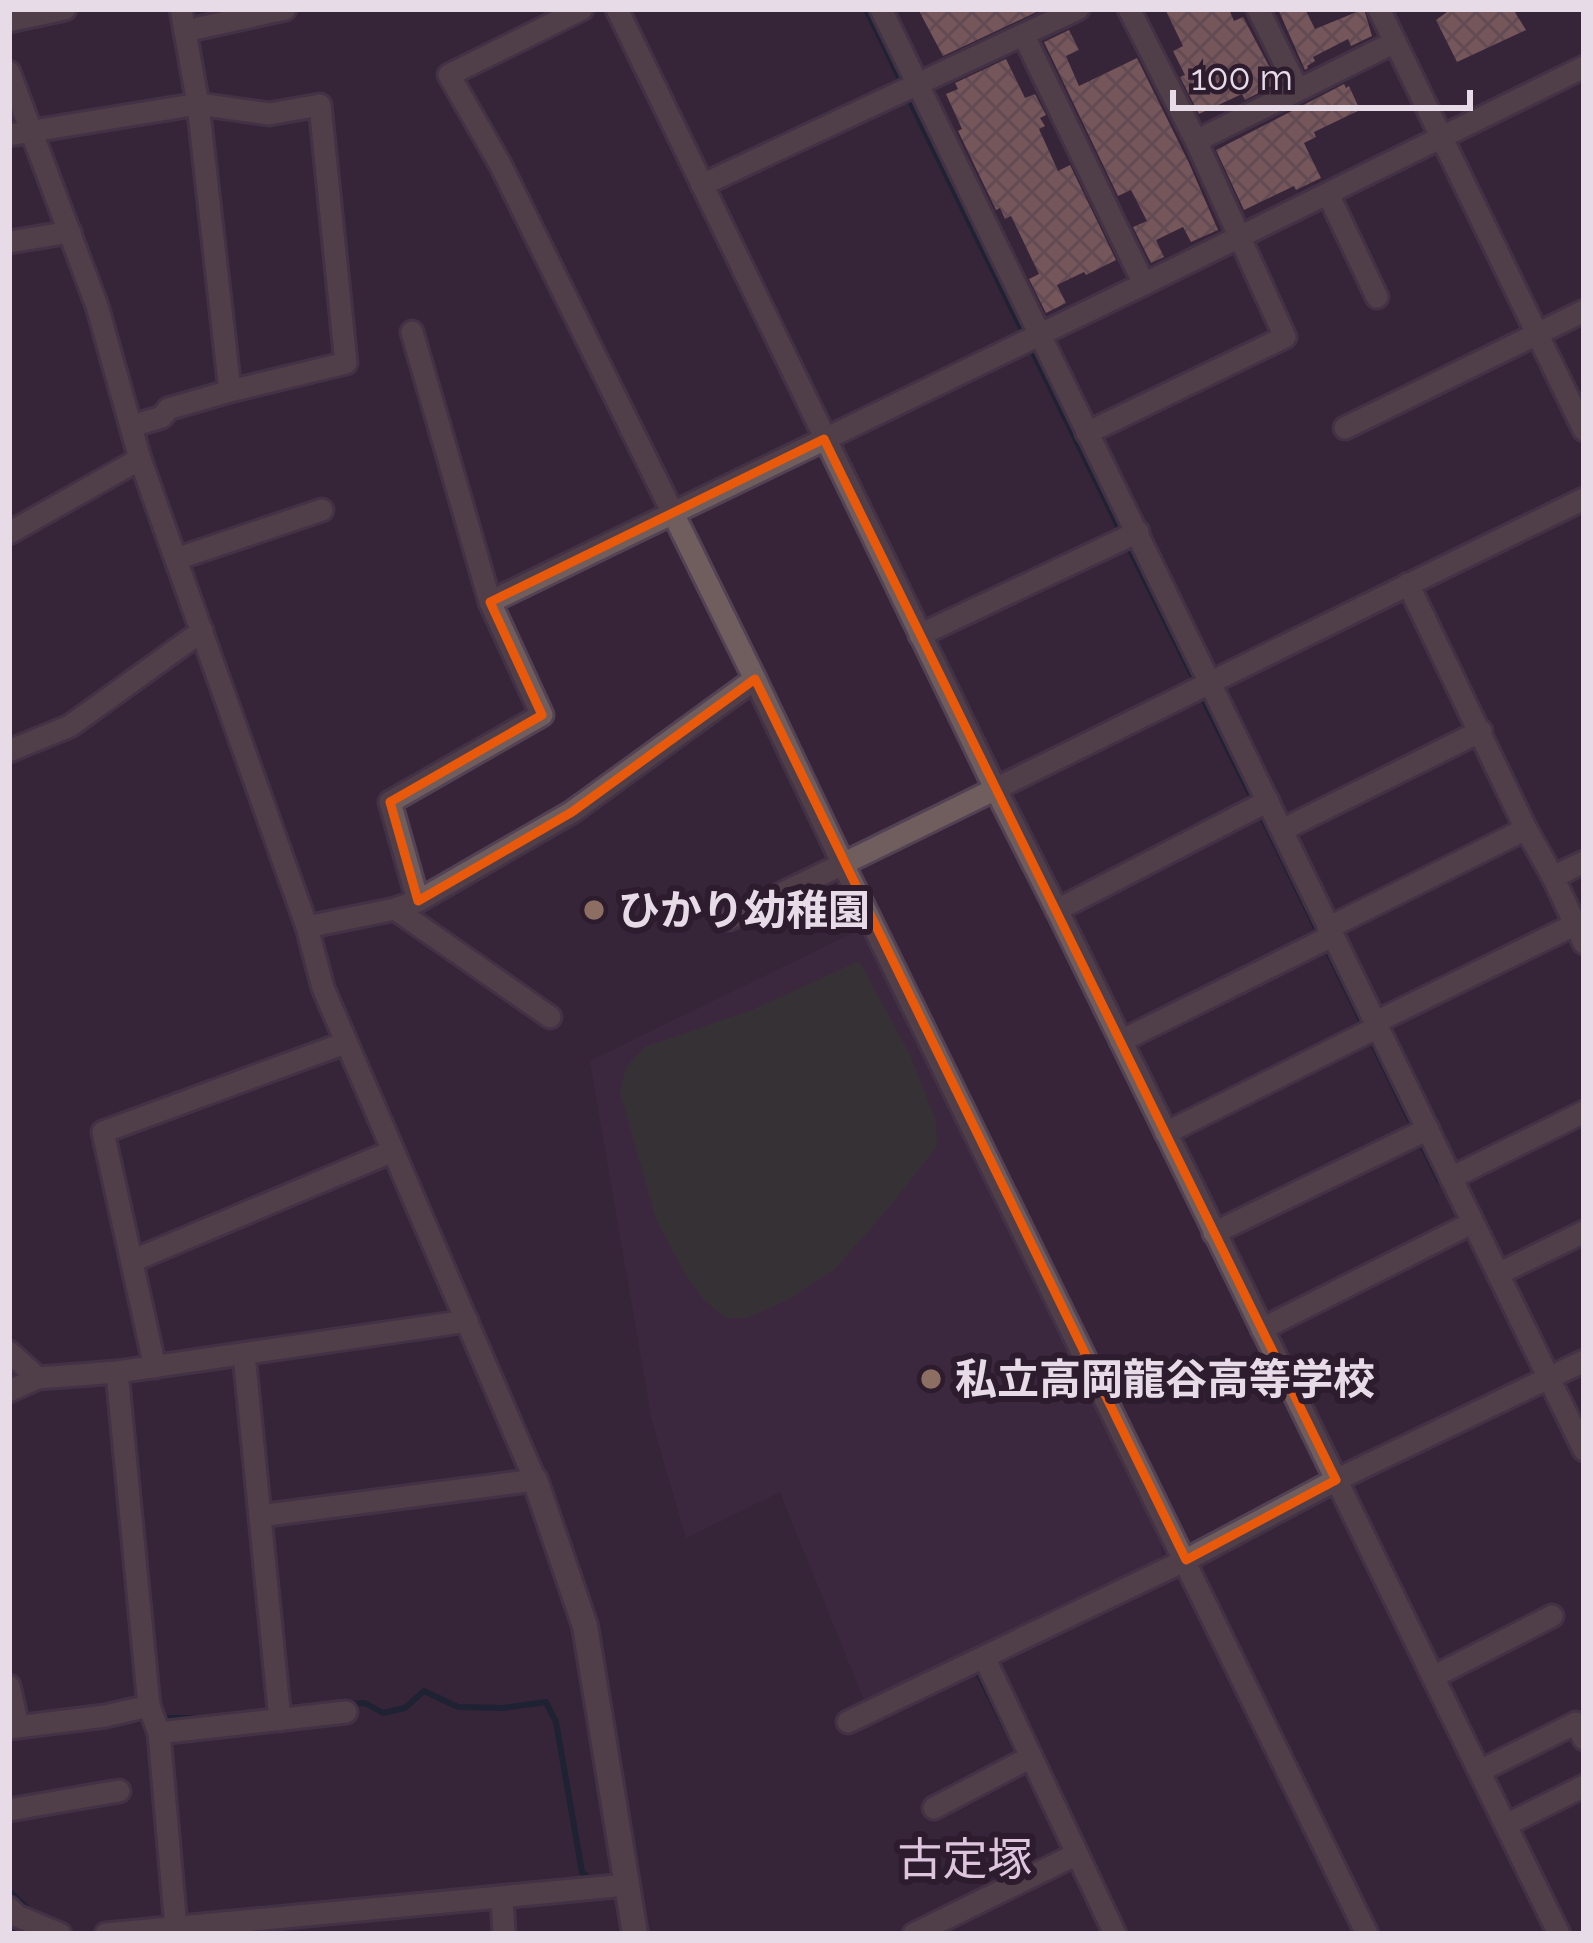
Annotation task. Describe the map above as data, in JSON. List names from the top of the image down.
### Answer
{
  "districts": ["古定塚"],
  "places": ["ひかり幼稚園", "私立高岡龍谷高等学校"],
  "scale_bar": "100 m"
}
